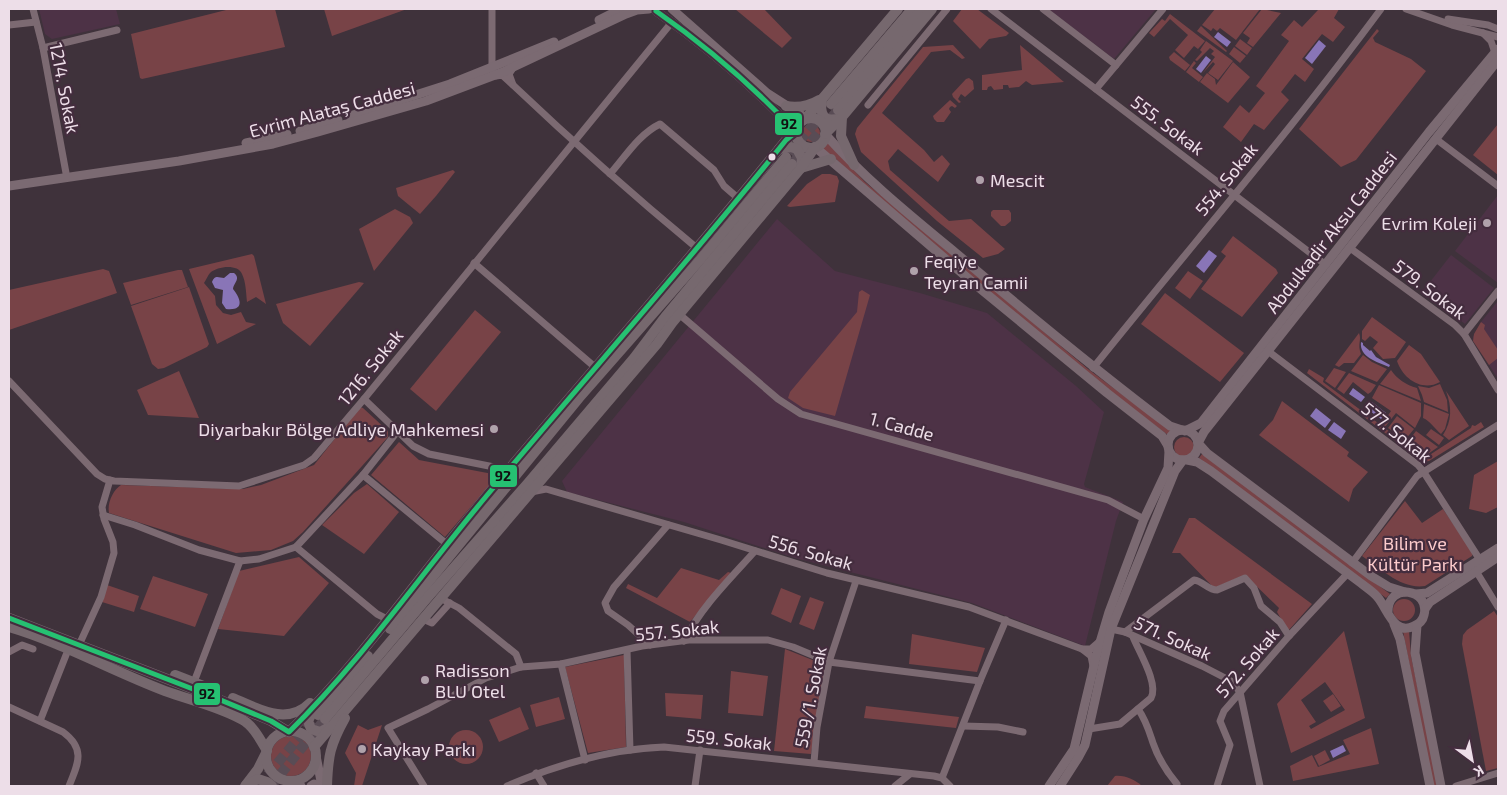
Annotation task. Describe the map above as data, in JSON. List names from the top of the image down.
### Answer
{
  "streets": {
    "main road": ["Evrim Alataş Caddesi", "Abdulkadir Aksu Caddesi"],
    "street": [
      "1214. Sokak",
      "555. Sokak",
      "554. Sokak",
      "579. Sokak",
      "1216. Sokak",
      "1. Cadde",
      "577. Sokak",
      "556. Sokak",
      "557. Sokak",
      "571. Sokak",
      "572. Sokak",
      "559/1. Sokak",
      "559. Sokak"
    ]
  },
  "crossings": [
    ["1214. Sokak", "Evrim Alataş Caddesi"],
    ["555. Sokak", "554. Sokak"],
    ["555. Sokak", "Abdulkadir Aksu Caddesi"],
    ["Abdulkadir Aksu Caddesi", "579. Sokak"],
    ["Abdulkadir Aksu Caddesi", "577. Sokak"],
    ["556. Sokak", "559/1. Sokak"],
    ["557. Sokak", "559/1. Sokak"],
    ["571. Sokak", "572. Sokak"],
    ["559/1. Sokak", "559. Sokak"]
  ],
  "parks": ["Bilim ve Kültür Parkı"],
  "places": [
    "Mescit",
    "Evrim Koleji",
    "Feqiye Teyran Camii",
    "Diyarbakır Bölge Adliye Mahkemesi",
    "Radisson BLU Otel",
    "Kaykay Parkı"
  ],
  "lines": ["transit line 92"],
  "north": "bottom right"
}
